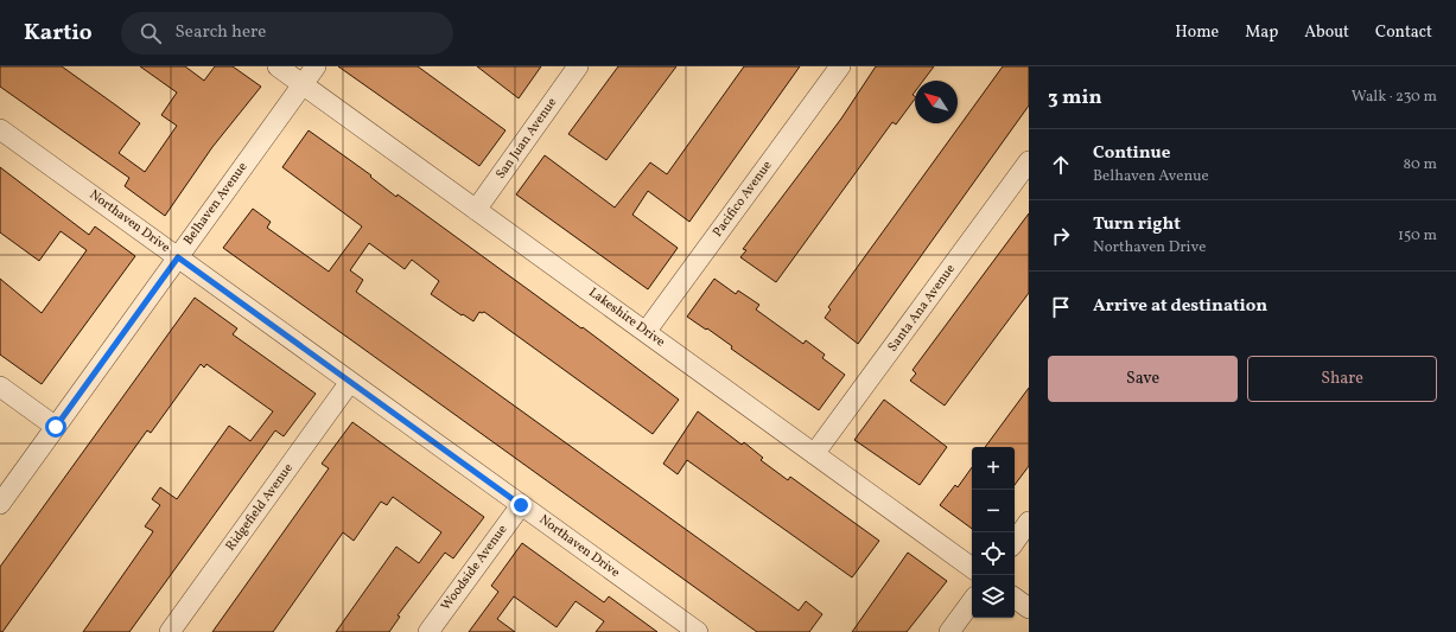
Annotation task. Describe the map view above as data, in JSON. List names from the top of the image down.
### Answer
{
  "streets": {
    "street": [
      "San Juan Avenue",
      "Pacifico Avenue",
      "Belhaven Avenue",
      "Northaven Drive",
      "Santa Ana Avenue",
      "Lakeshire Drive",
      "Ridgefield Avenue",
      "Woodside Avenue"
    ]
  },
  "crossings": [
    ["San Juan Avenue", "Lakeshire Drive"],
    ["Pacifico Avenue", "Lakeshire Drive"],
    ["Belhaven Avenue", "Northaven Drive"],
    ["Belhaven Avenue", "Lakeshire Drive"],
    ["Northaven Drive", "Ridgefield Avenue"],
    ["Northaven Drive", "Woodside Avenue"],
    ["Santa Ana Avenue", "Lakeshire Drive"]
  ],
  "north": "top left",
  "page": {
    "header": "Kartio",
    "search": "Search here",
    "nav": [
      "Home",
      "Map",
      "About",
      "Contact"
    ],
    "heading": ["3 min", "Walk · 230 m"],
    "list": [
      ["Continue", "Belhaven Avenue", "80 m"],
      ["Turn right", "Northaven Drive", "150 m"],
      "Arrive at destination"
    ],
    "buttons": ["Save", "Share"],
    "map_buttons": ["+", "−"]
  }
}
